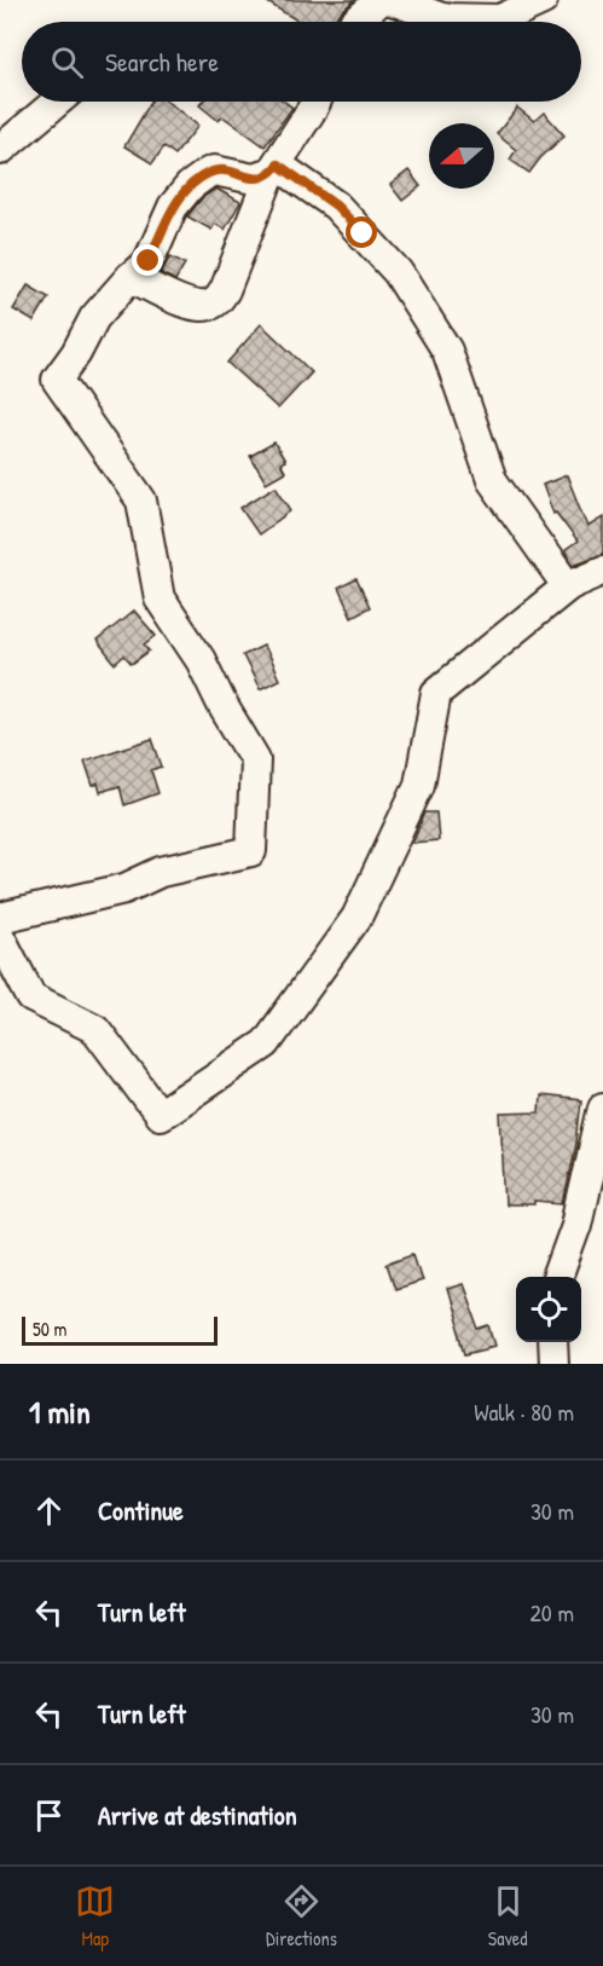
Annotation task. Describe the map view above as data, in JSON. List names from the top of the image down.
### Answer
{
  "scale_bar": "50 m",
  "north": "left",
  "page": {
    "search": "Search here",
    "scale": "50 m",
    "heading": ["1 min", "Walk · 80 m"],
    "list": [
      ["Continue", "30 m"],
      ["Turn left", "20 m"],
      ["Turn left", "30 m"],
      "Arrive at destination"
    ],
    "nav": ["Map", "Directions", "Saved"]
  }
}
